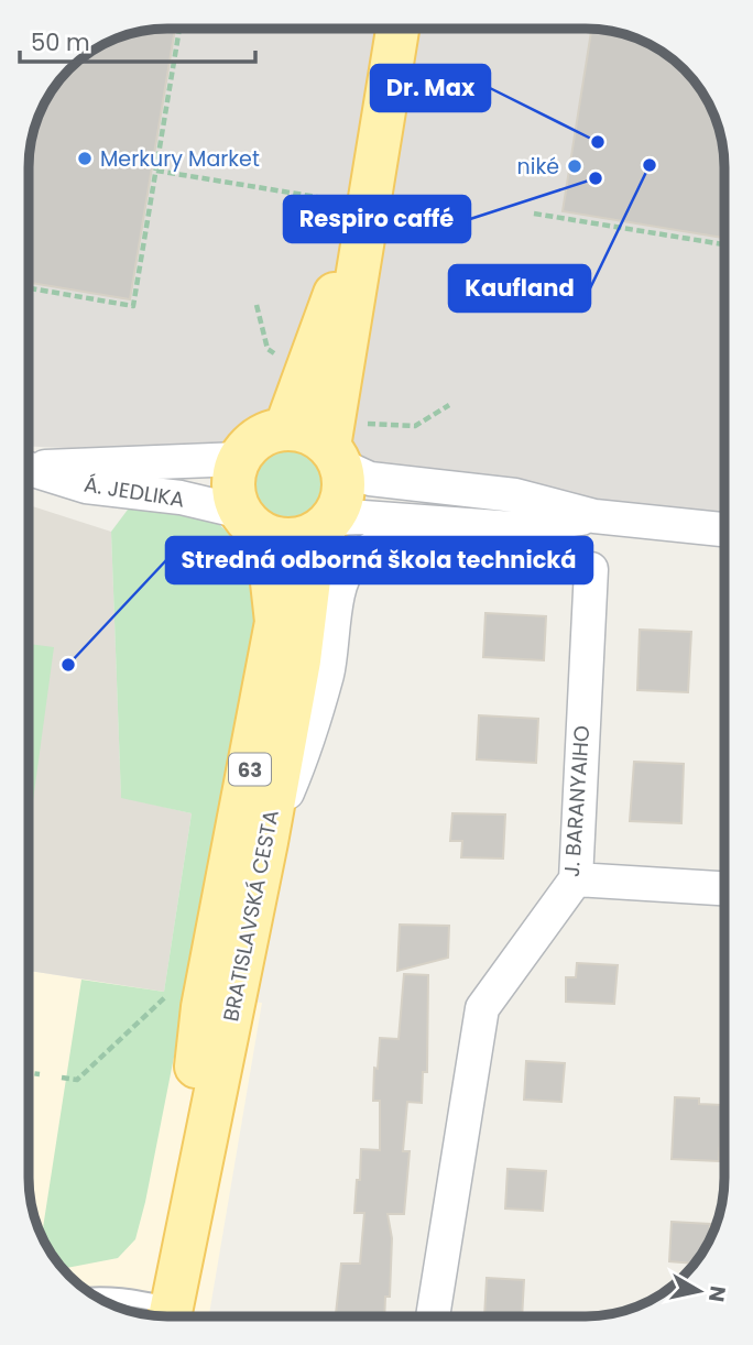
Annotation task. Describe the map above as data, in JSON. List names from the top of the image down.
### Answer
{
  "streets": {
    "main road": ["63", "BRATISLAVSKÁ CESTA"],
    "street": ["Á. JEDLIKA", "J. BARANYAIHO"]
  },
  "crossings": [
    ["Á. JEDLIKA", "BRATISLAVSKÁ CESTA"]
  ],
  "places": [
    "Dr. Max",
    "Merkury Market",
    "Kaufland",
    "niké",
    "Respiro caffé",
    "Stredná odborná škola technická"
  ],
  "scale_bar": "50 m",
  "north": "right"
}
